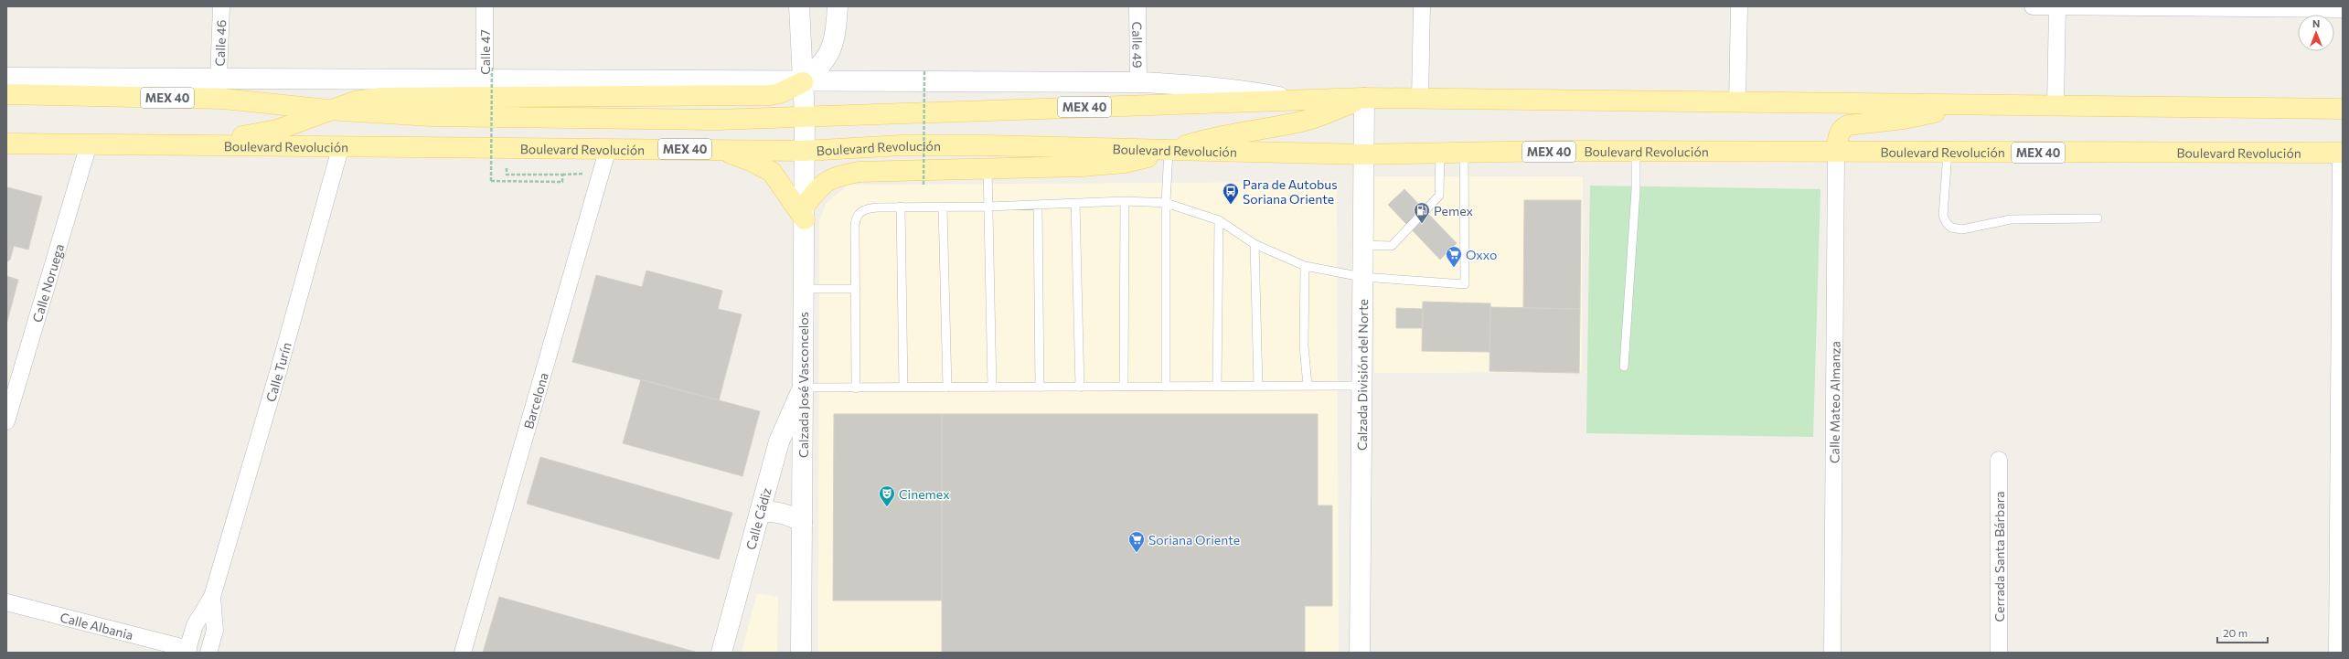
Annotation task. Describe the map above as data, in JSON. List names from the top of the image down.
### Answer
{
  "streets": {
    "main road": [
      "MEX 40",
      "Boulevard Revolución",
      "Calzada División del Norte",
      "Calzada José Vasconcelos",
      "Calle Cádiz"
    ],
    "street": [
      "Calle 46",
      "Calle 49",
      "Calle 47",
      "Calle Noruega",
      "Calle Turín",
      "Barcelona",
      "Calle Mateo Almanza",
      "Cerrada Santa Bárbara",
      "Calle Albania"
    ]
  },
  "crossings": [
    ["MEX 40", "Calzada División del Norte"],
    ["MEX 40", "Calzada José Vasconcelos"],
    ["Boulevard Revolución", "Calle Noruega"],
    ["Boulevard Revolución", "Calle Turín"],
    ["Boulevard Revolución", "Calzada División del Norte"],
    ["Boulevard Revolución", "Calzada José Vasconcelos"],
    ["Boulevard Revolución", "Barcelona"],
    ["Boulevard Revolución", "Calle Mateo Almanza"],
    ["Calle Turín", "Calle Albania"],
    ["Calzada José Vasconcelos", "Calle Cádiz"]
  ],
  "places": {
    "bus stop": ["Para de Autobus Soriana Oriente"],
    "fuel station": ["Pemex"],
    "supermarket": ["Oxxo", "Soriana Oriente"],
    "theatre": ["Cinemex"]
  },
  "scale_bar": "20 m",
  "north": "top"
}
